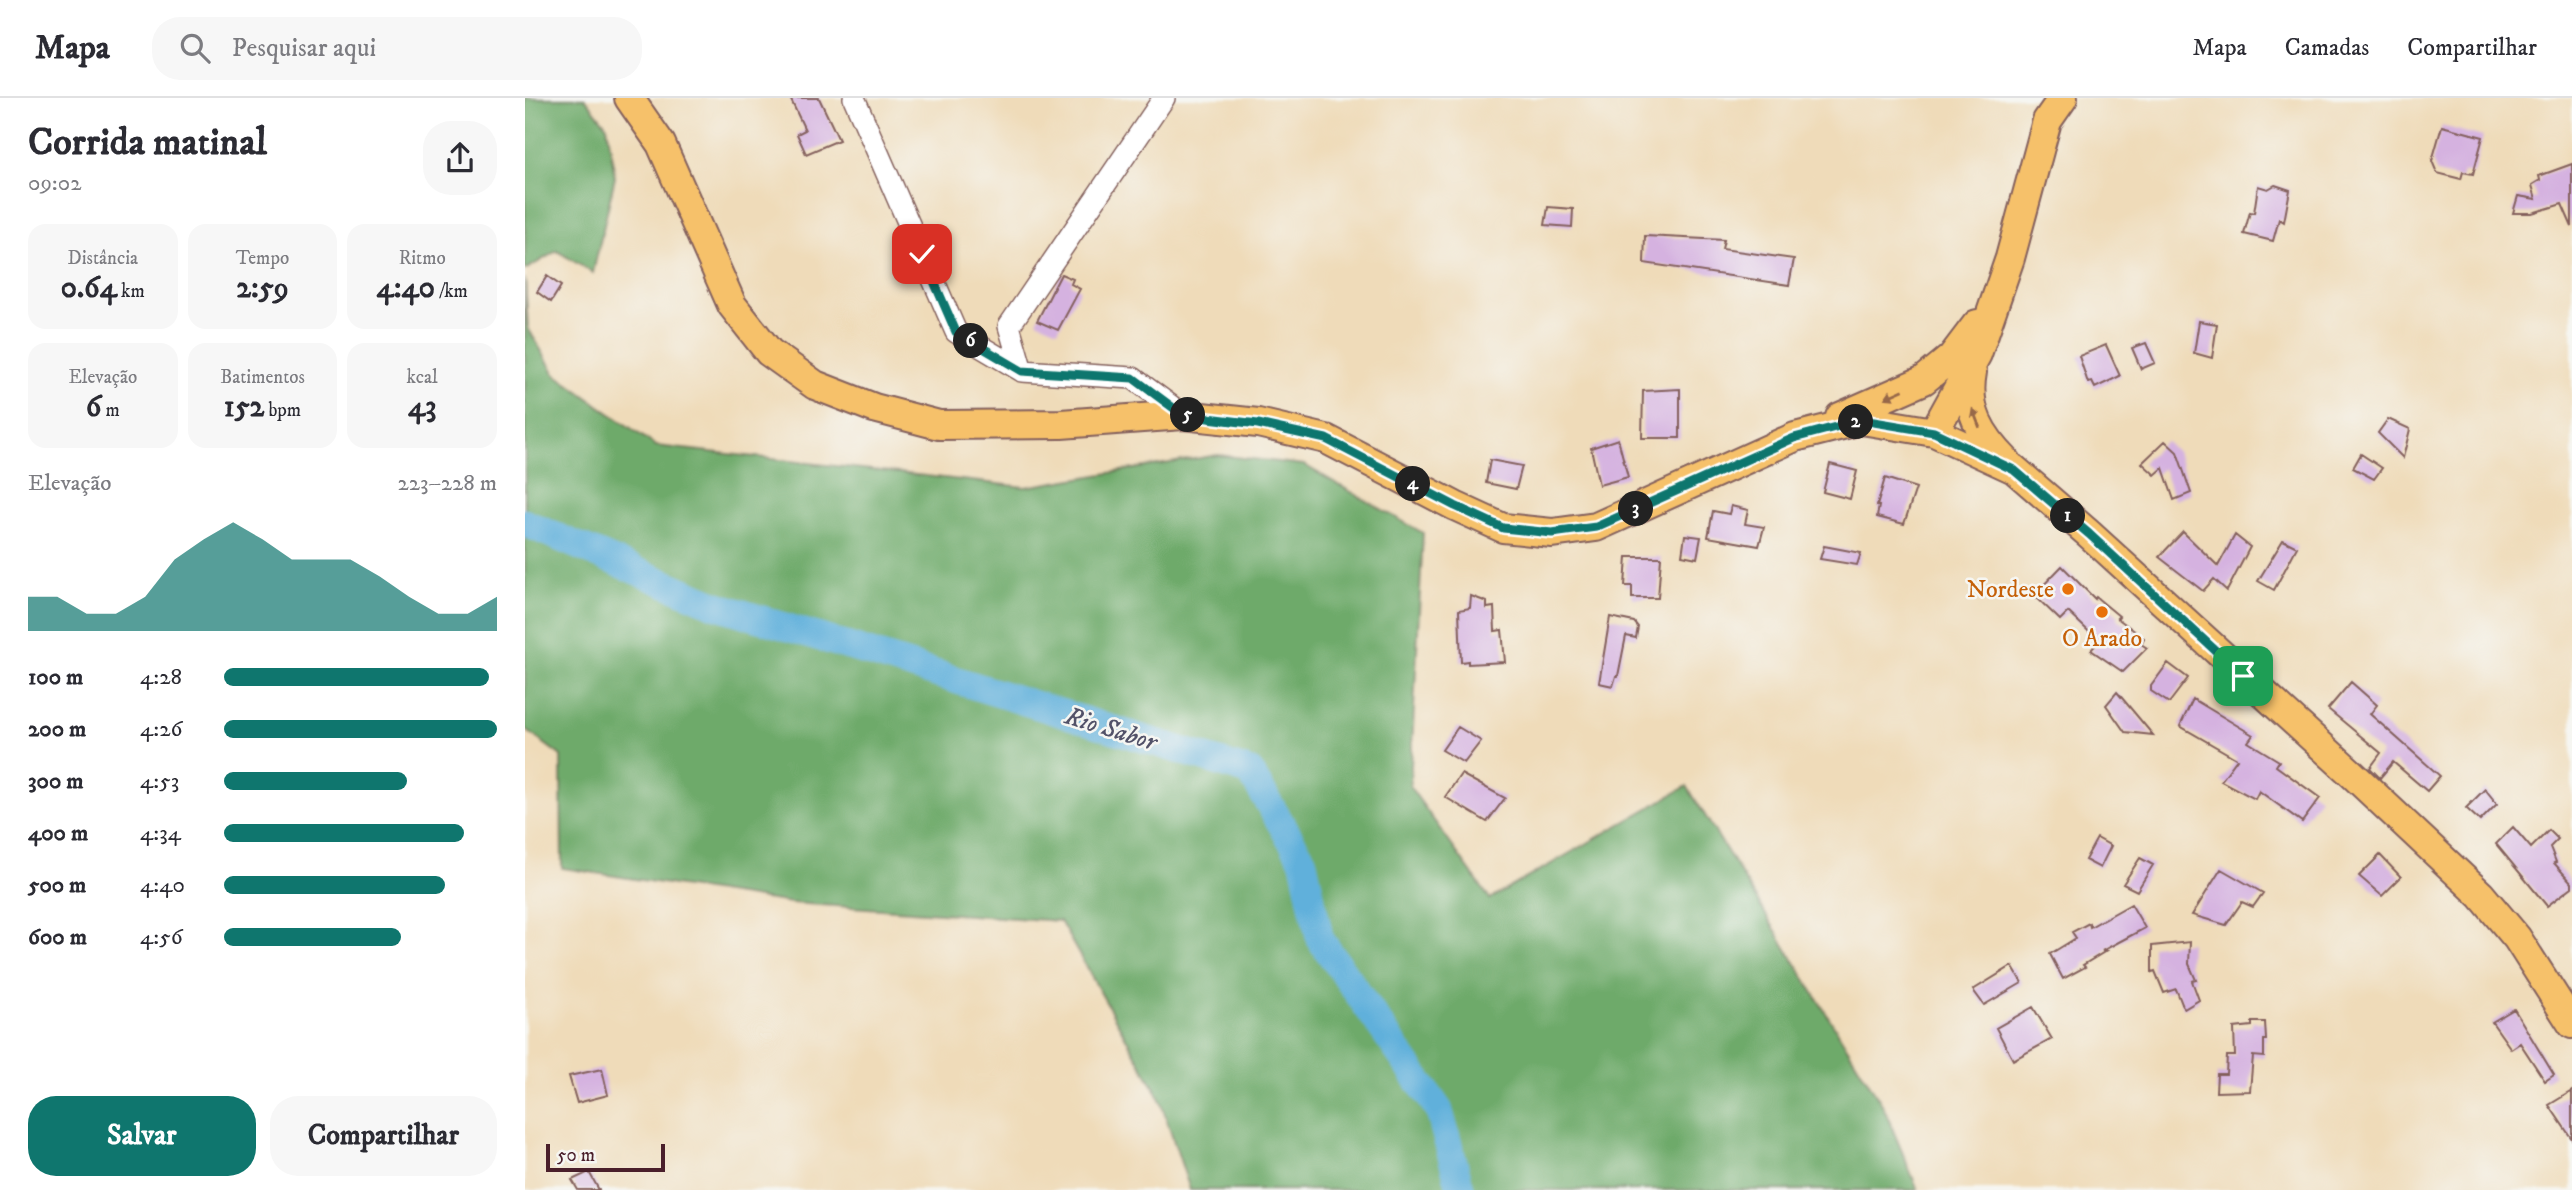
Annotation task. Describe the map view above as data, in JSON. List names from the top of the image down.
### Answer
{
  "water": ["Rio Sabor"],
  "places": ["Nordeste", "O Arado"],
  "scale_bar": "50 m",
  "page": {
    "header": "Mapa",
    "search": "Pesquisar aqui",
    "nav": ["Mapa", "Camadas", "Compartilhar"],
    "heading": ["Corrida matinal", "09:02"],
    "stats": [
      ["Distância", "0.64 km"],
      ["Tempo", "2:59"],
      ["Ritmo", "4:40 /km"],
      ["Elevação", "6 m"],
      ["Batimentos", "152 bpm"],
      ["kcal", "43"]
    ],
    "pins": [
      "6",
      "5",
      "2",
      "4",
      "3",
      "1"
    ],
    "chart": ["Elevação", "223–228 m"],
    "list": [
      {
        "name": "100 m",
        "note": "4:28"
      },
      {
        "name": "200 m",
        "note": "4:26"
      },
      {
        "name": "300 m",
        "note": "4:53"
      },
      {
        "name": "400 m",
        "note": "4:34"
      },
      {
        "name": "500 m",
        "note": "4:40"
      },
      {
        "name": "600 m",
        "note": "4:56"
      }
    ],
    "buttons": ["Salvar", "Compartilhar"],
    "scale": "50 m"
  }
}
